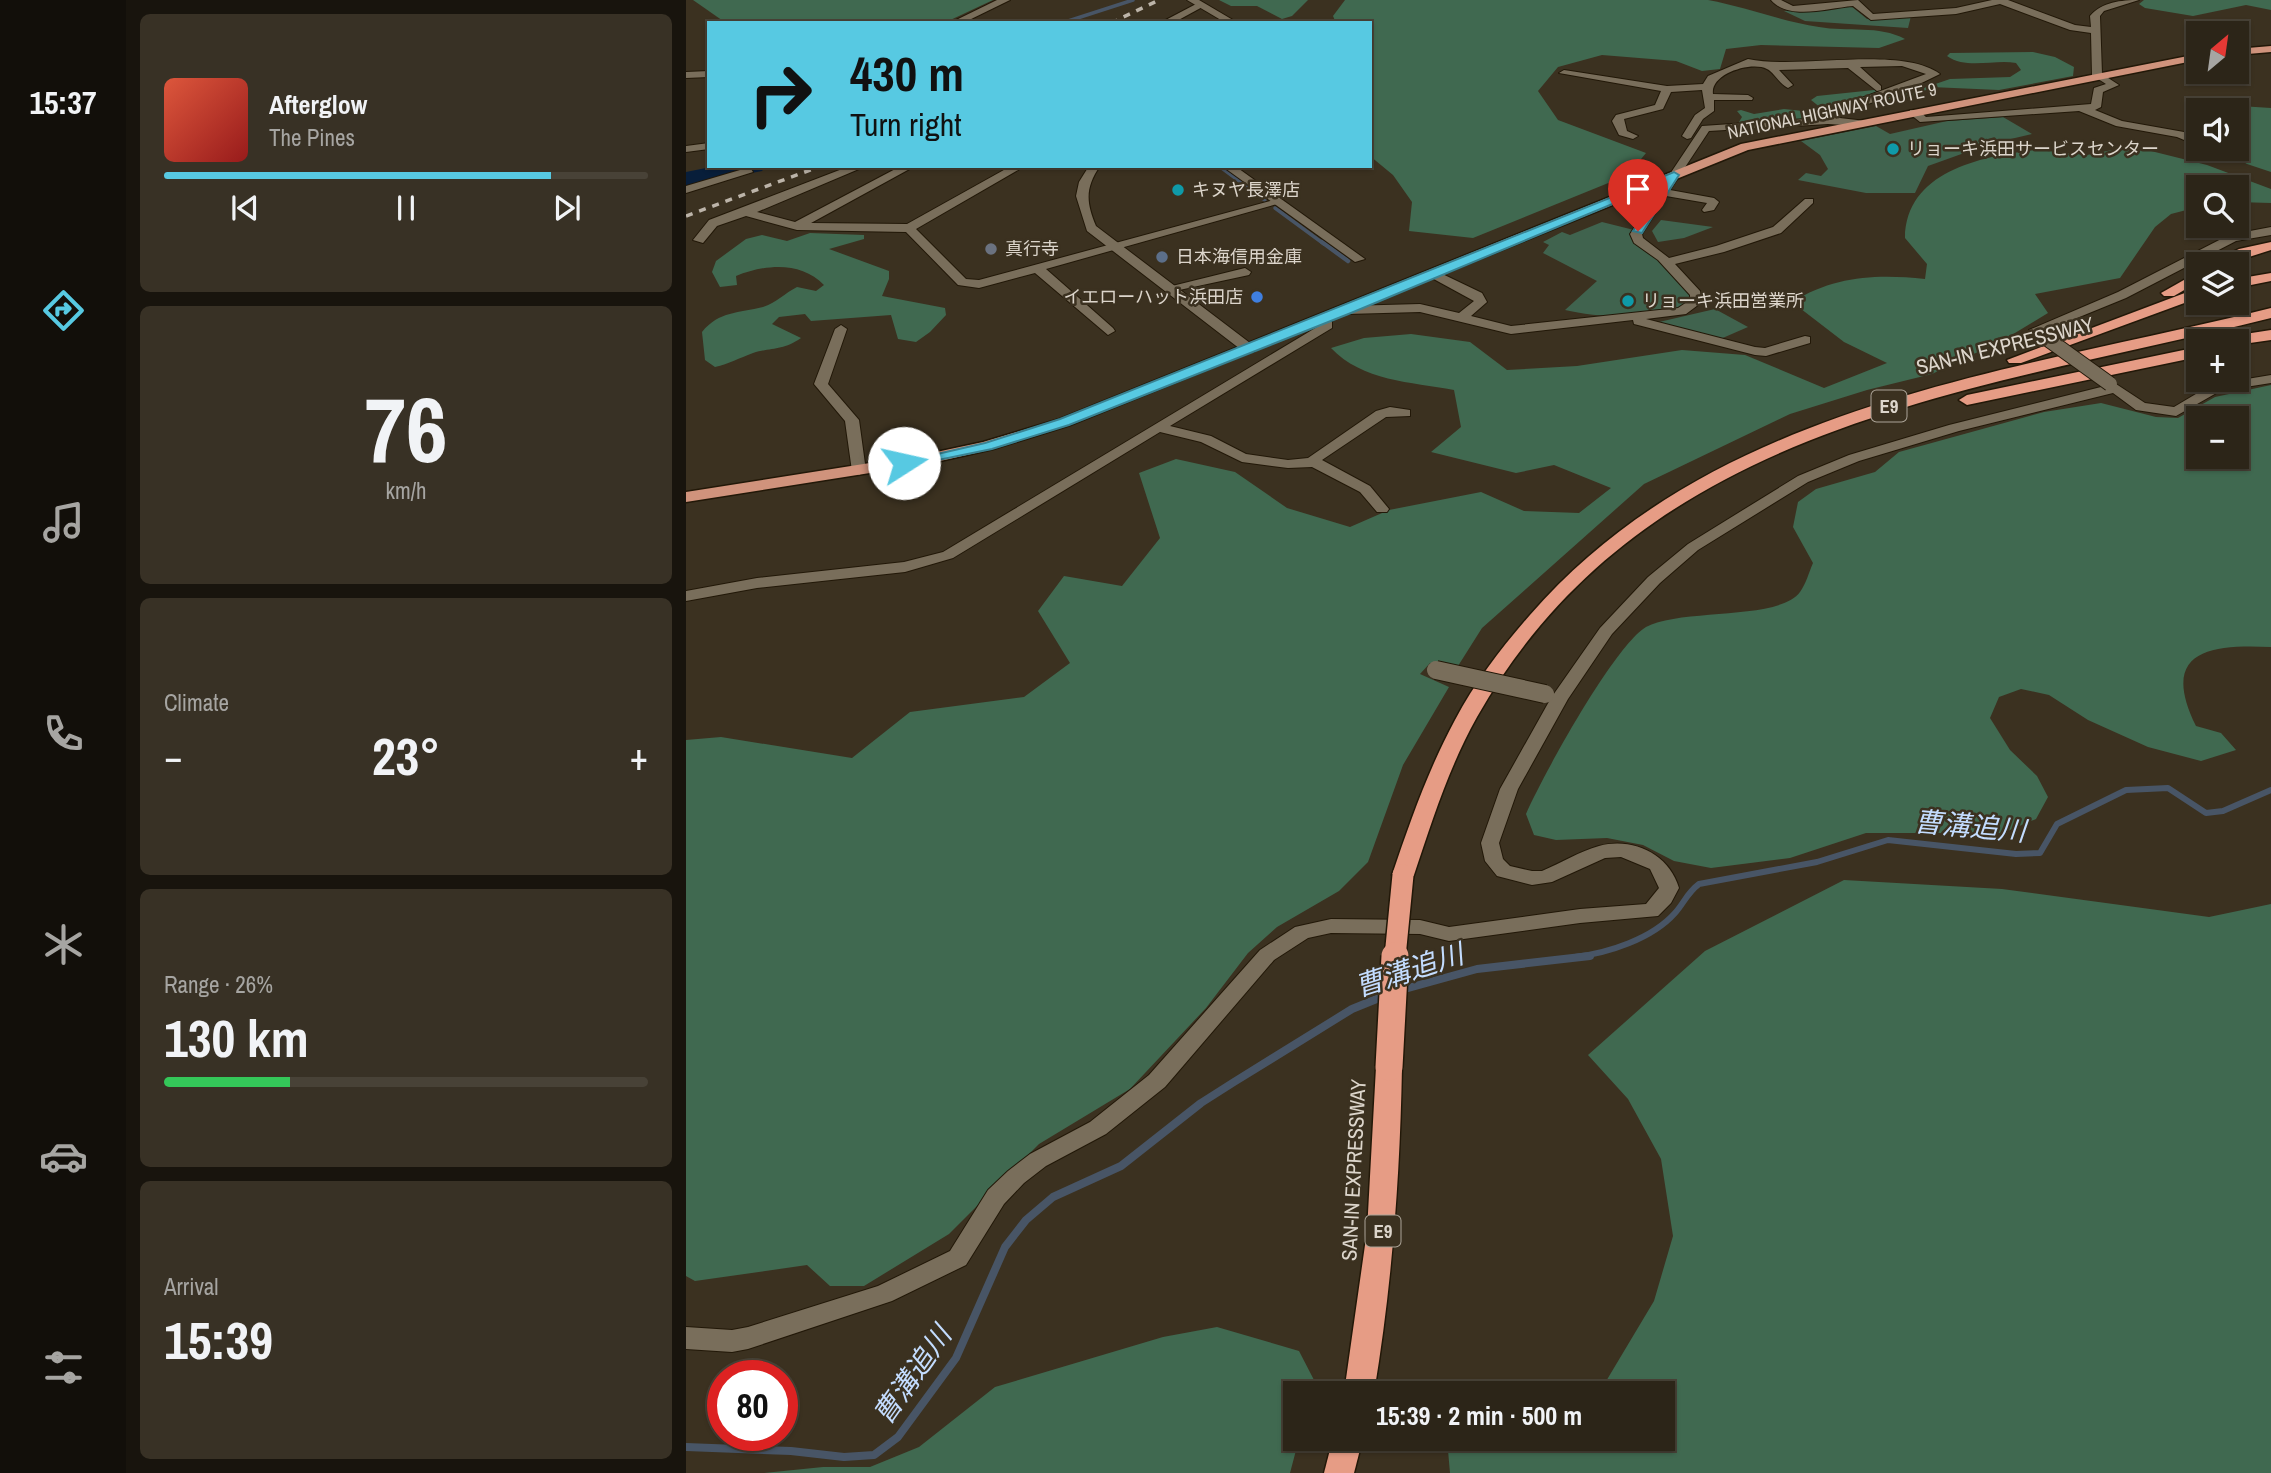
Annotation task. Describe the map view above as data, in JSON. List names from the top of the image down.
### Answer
{
  "streets": {
    "highway": ["NATIONAL HIGHWAY ROUTE 9", "SAN-IN EXPRESSWAY", "E9"]
  },
  "water": ["曹溝追川"],
  "places": [
    "リョーキ浜田サービスセンター",
    "キヌヤ長澤店",
    "真行寺",
    "日本海信用金庫",
    "イエローハット浜田店",
    "リョーキ浜田営業所"
  ],
  "north": "top right",
  "page": {
    "tabs": "15:37",
    "map_buttons": ["+", "−"],
    "turn": ["430 m", "Turn right"],
    "song": ["Afterglow", "The Pines"],
    "tile": [
      ["76", "km/h"],
      "Climate",
      ["Range · 26%", "130 km"],
      ["Arrival", "15:39"]
    ],
    "heat": ["−", "23°", "+"],
    "limit": "80",
    "trip": "15:39 · 2 min · 500 m"
  }
}
